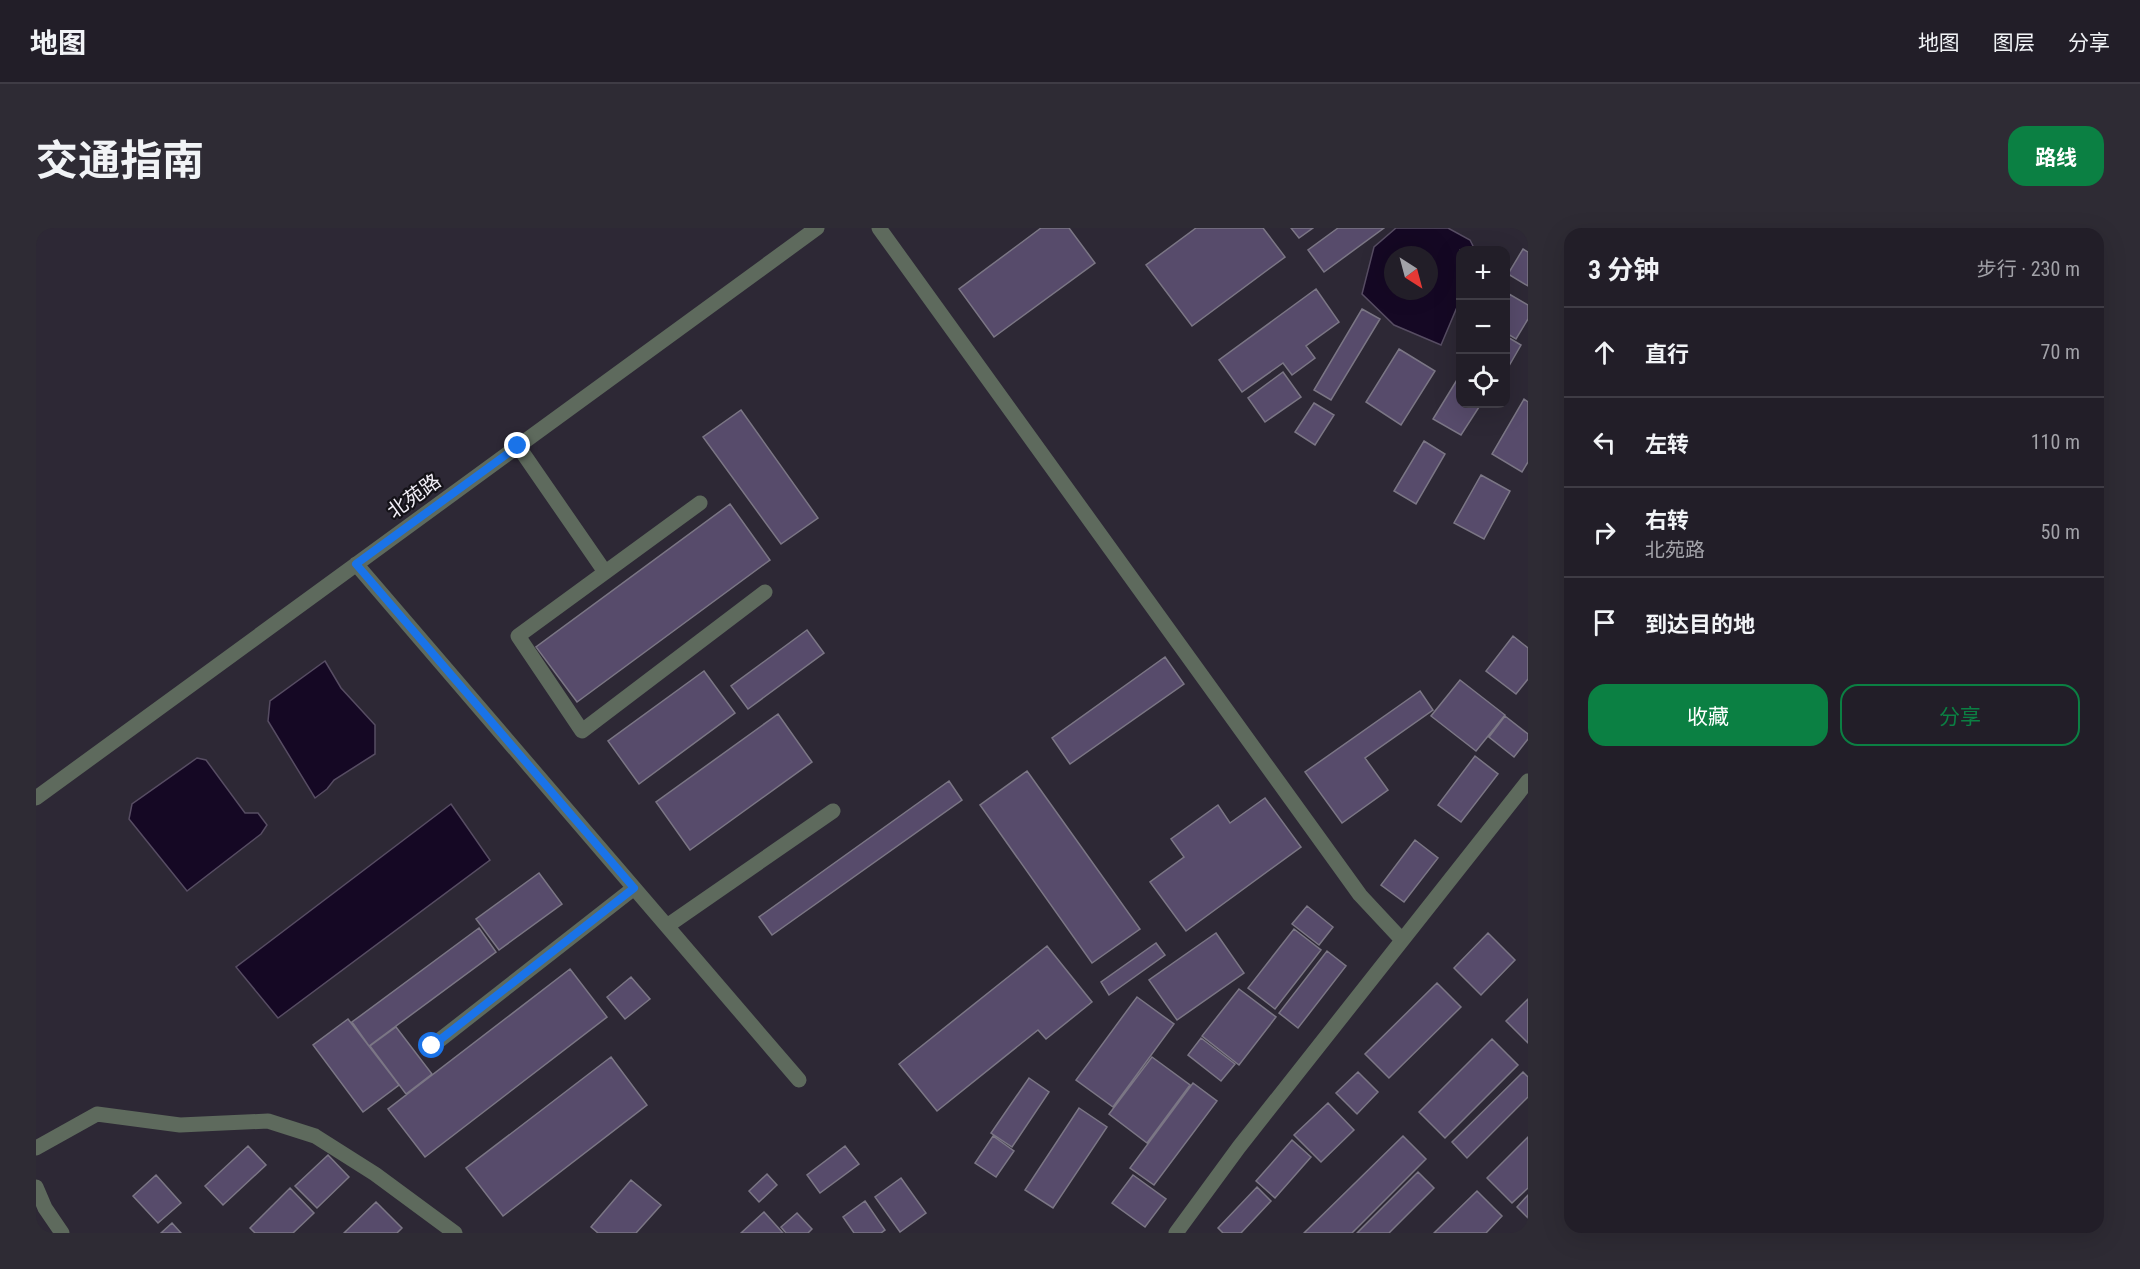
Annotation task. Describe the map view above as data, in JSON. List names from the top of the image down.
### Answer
{
  "streets": {
    "street": ["北苑路"]
  },
  "north": "bottom right",
  "page": {
    "header": "地图",
    "nav": ["地图", "图层", "分享"],
    "title": "交通指南",
    "buttons": [
      "路线",
      ["收藏", "分享"]
    ],
    "heading": ["3 分钟", "步行 · 230 m"],
    "map_buttons": ["+", "−"],
    "list": [
      ["直行", "70 m"],
      ["左转", "110 m"],
      ["右转", "北苑路", "50 m"],
      "到达目的地"
    ]
  }
}
